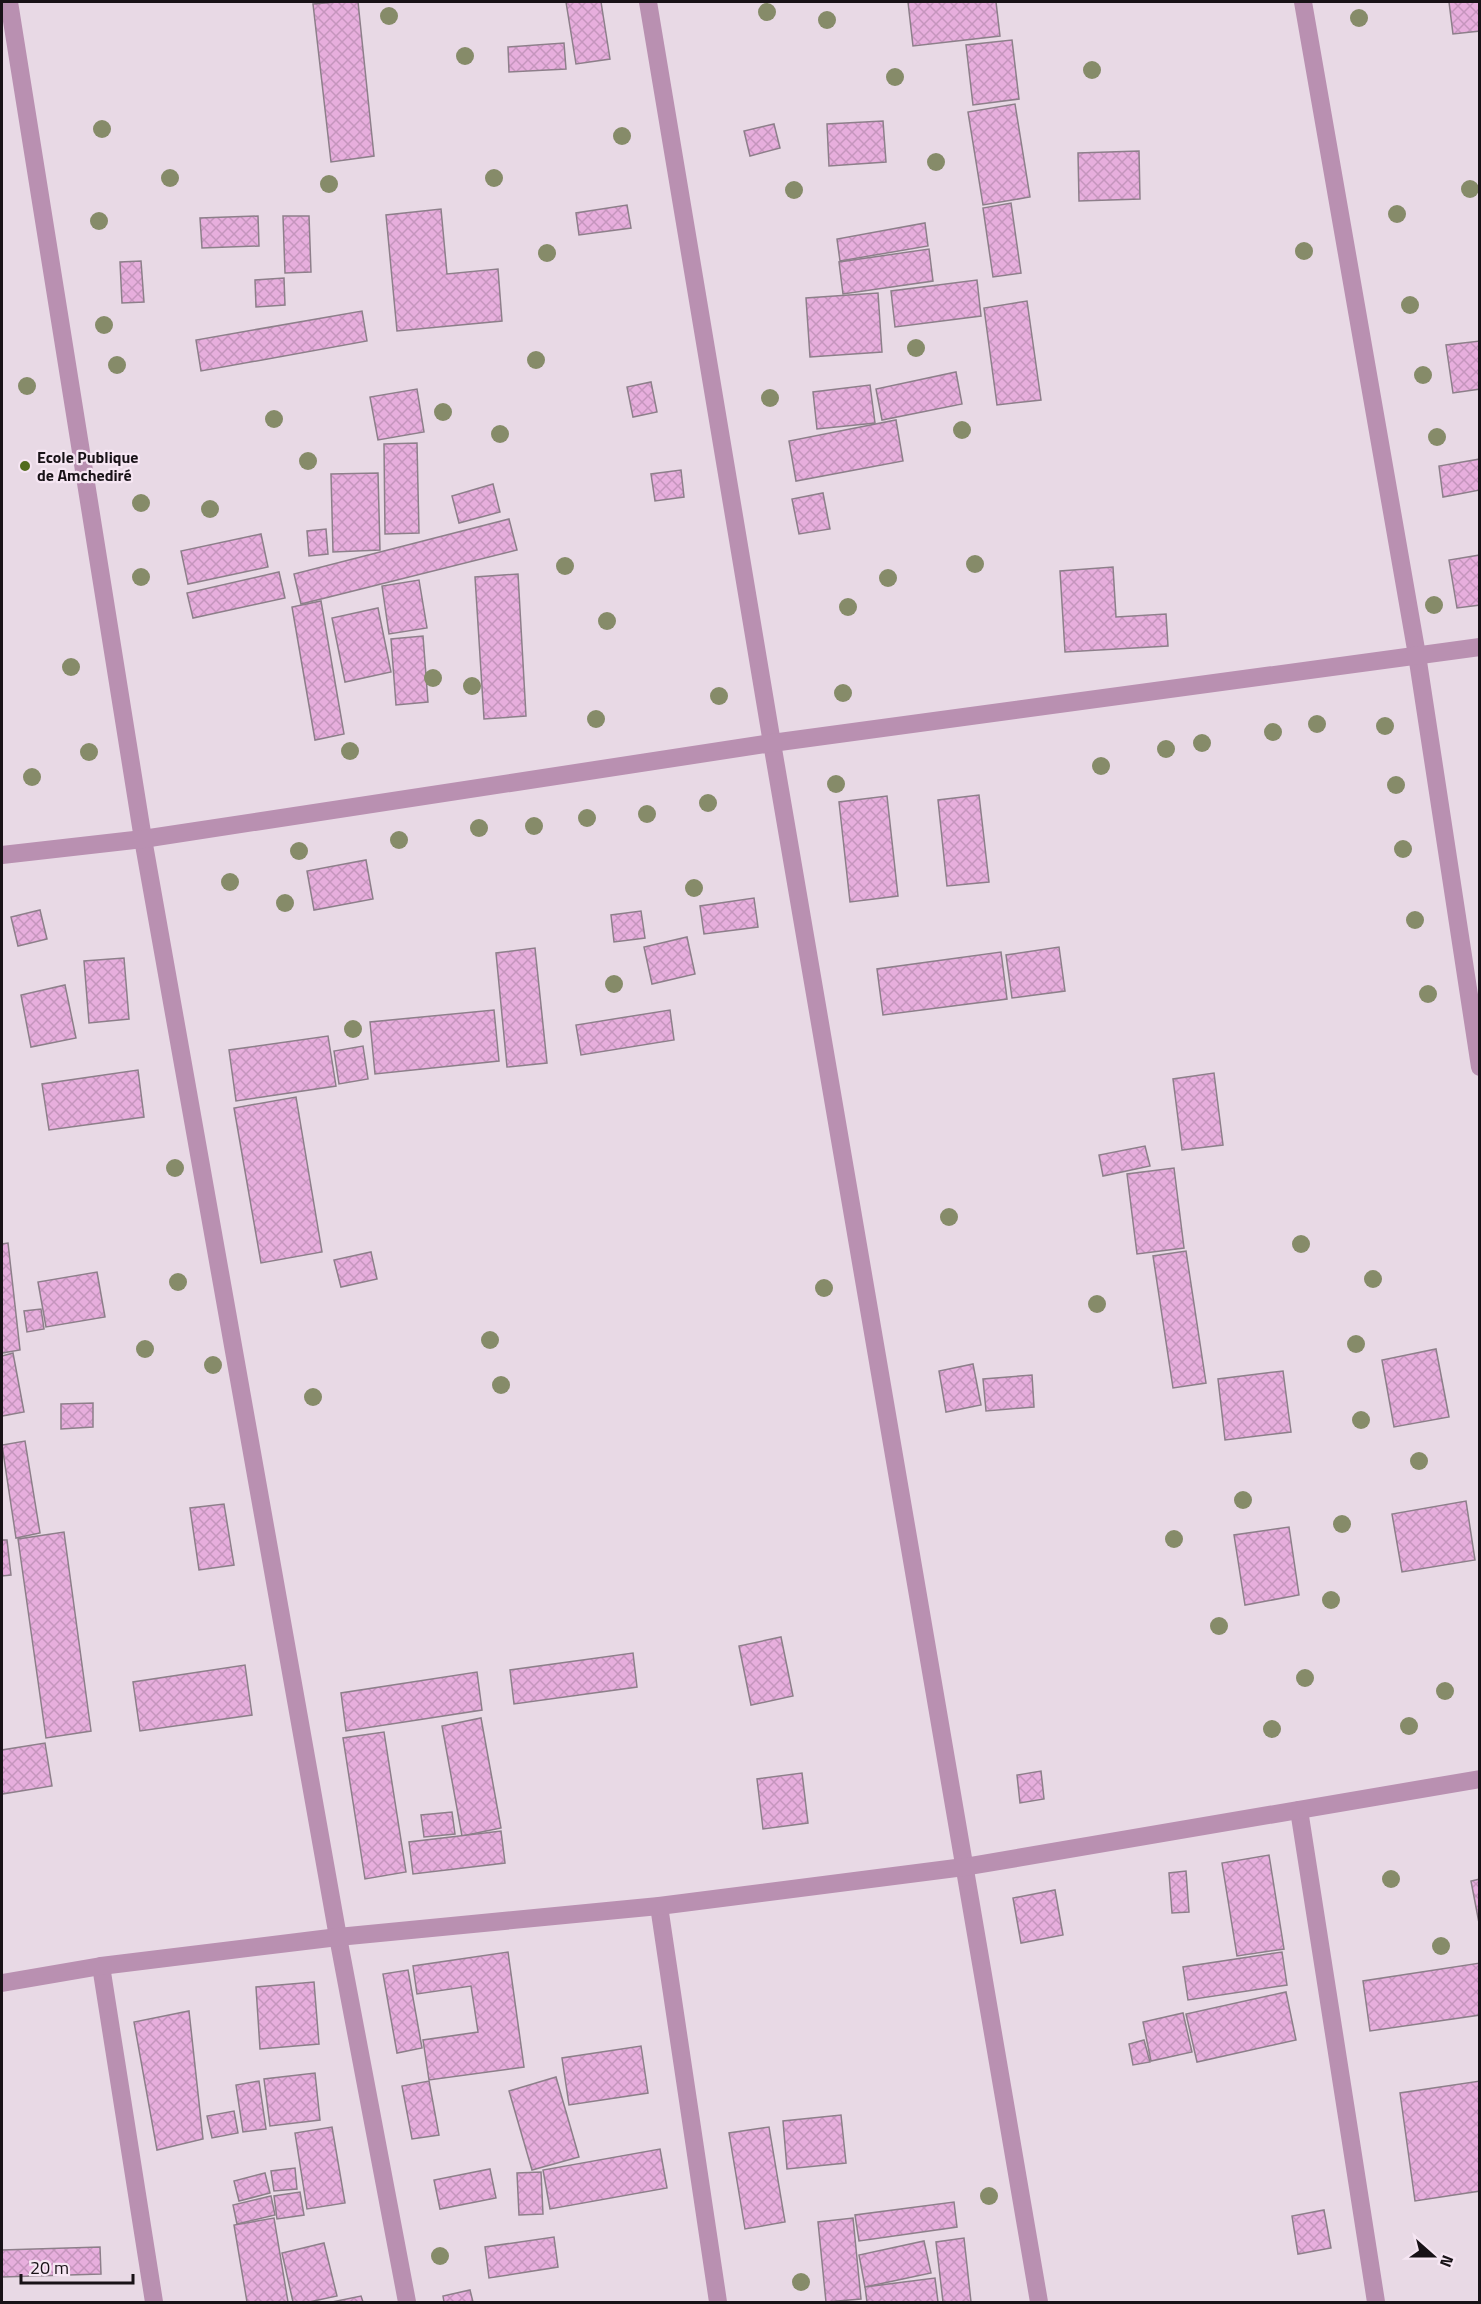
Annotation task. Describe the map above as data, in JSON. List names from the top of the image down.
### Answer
{
  "places": ["Ecole Publique de Amchediré"],
  "scale_bar": "20 m",
  "north": "right"
}
